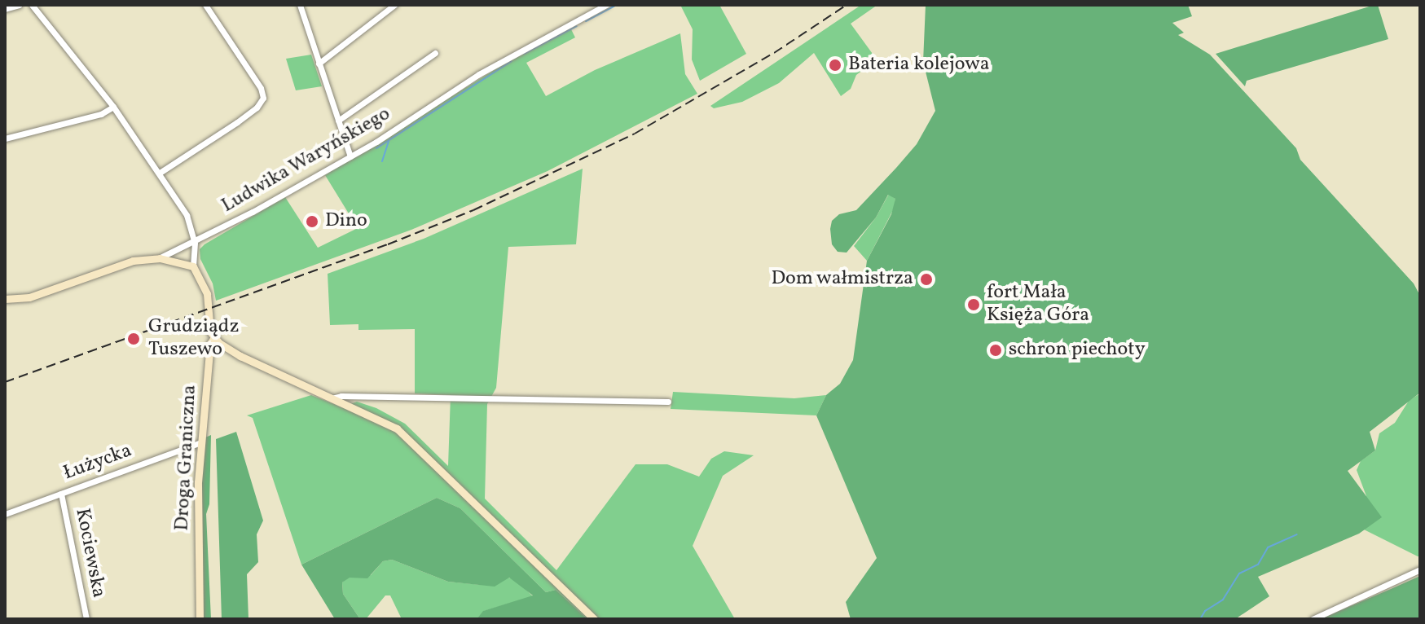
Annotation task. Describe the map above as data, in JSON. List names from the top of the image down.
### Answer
{
  "streets": {
    "street": [
      "Ludwika Waryńskiego",
      "Droga Graniczna",
      "Łużycka",
      "Kociewska"
    ]
  },
  "crossings": [
    ["Ludwika Waryńskiego", "Droga Graniczna"],
    ["Droga Graniczna", "Łużycka"],
    ["Łużycka", "Kociewska"]
  ],
  "places": [
    "Bateria kolejowa",
    "Dino",
    "Dom wałmistrza",
    "fort Mała Księża Góra",
    "Grudziądz Tuszewo",
    "schron piechoty"
  ]
}
